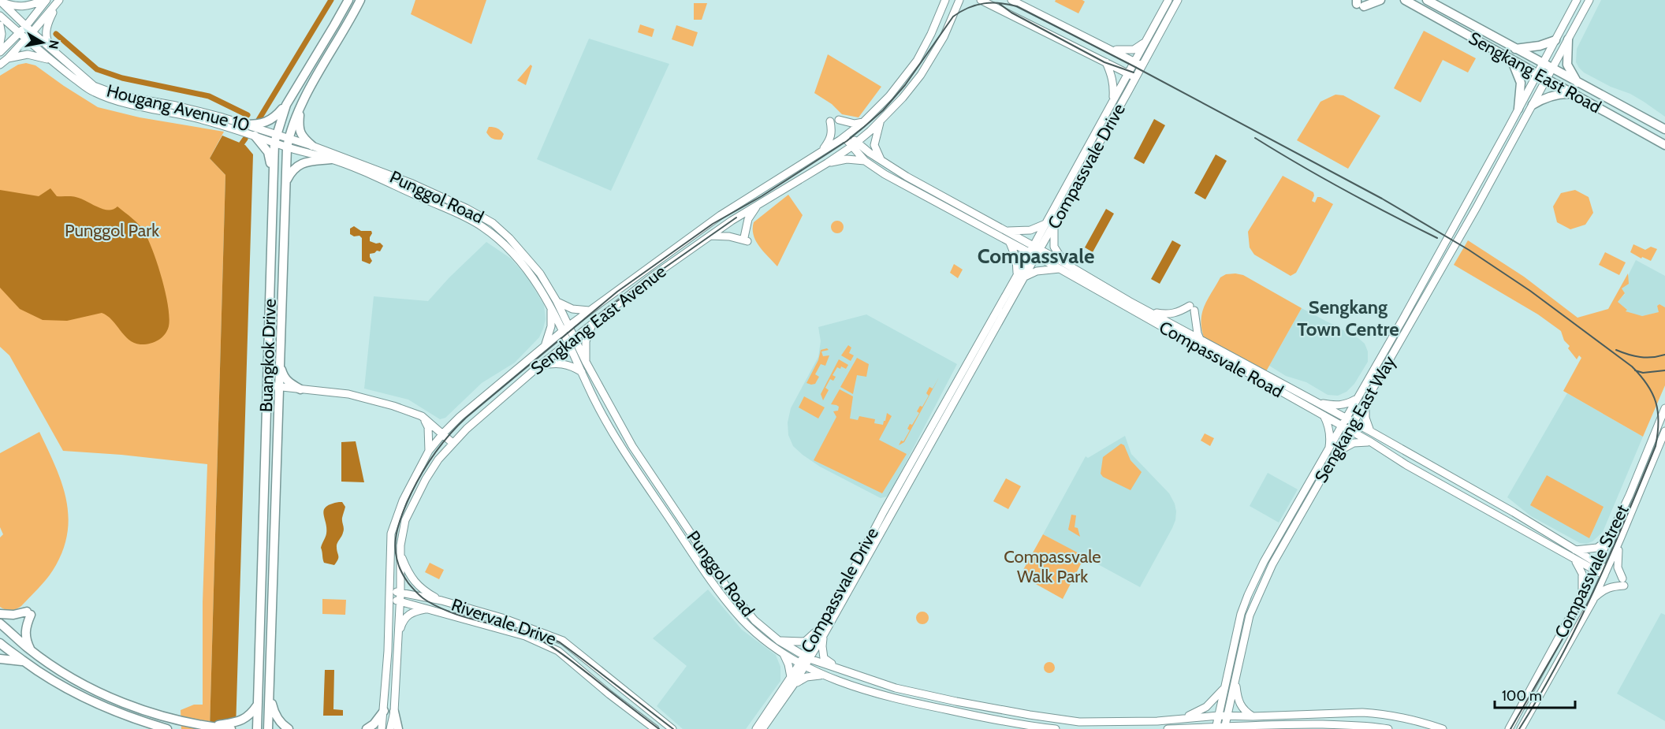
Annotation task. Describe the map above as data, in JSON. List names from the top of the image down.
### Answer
{
  "streets": {
    "main road": [
      "Sengkang East Road",
      "Hougang Avenue 10",
      "Compassvale Drive",
      "Punggol Road",
      "Sengkang East Avenue",
      "Buangkok Drive",
      "Compassvale Road",
      "Sengkang East Way",
      "Compassvale Street",
      "Rivervale Drive"
    ]
  },
  "crossings": [
    ["Sengkang East Road", "Sengkang East Way"],
    ["Hougang Avenue 10", "Punggol Road"],
    ["Hougang Avenue 10", "Buangkok Drive"],
    ["Compassvale Drive", "Punggol Road"],
    ["Compassvale Drive", "Compassvale Road"],
    ["Punggol Road", "Sengkang East Avenue"],
    ["Punggol Road", "Buangkok Drive"],
    ["Punggol Road", "Sengkang East Way"],
    ["Sengkang East Avenue", "Compassvale Road"],
    ["Sengkang East Avenue", "Rivervale Drive"],
    ["Compassvale Road", "Sengkang East Way"],
    ["Compassvale Road", "Compassvale Street"]
  ],
  "districts": ["Compassvale", "Sengkang Town Centre"],
  "parks": ["Punggol Park", "Compassvale Walk Park"],
  "scale_bar": "100 m",
  "north": "right"
}
